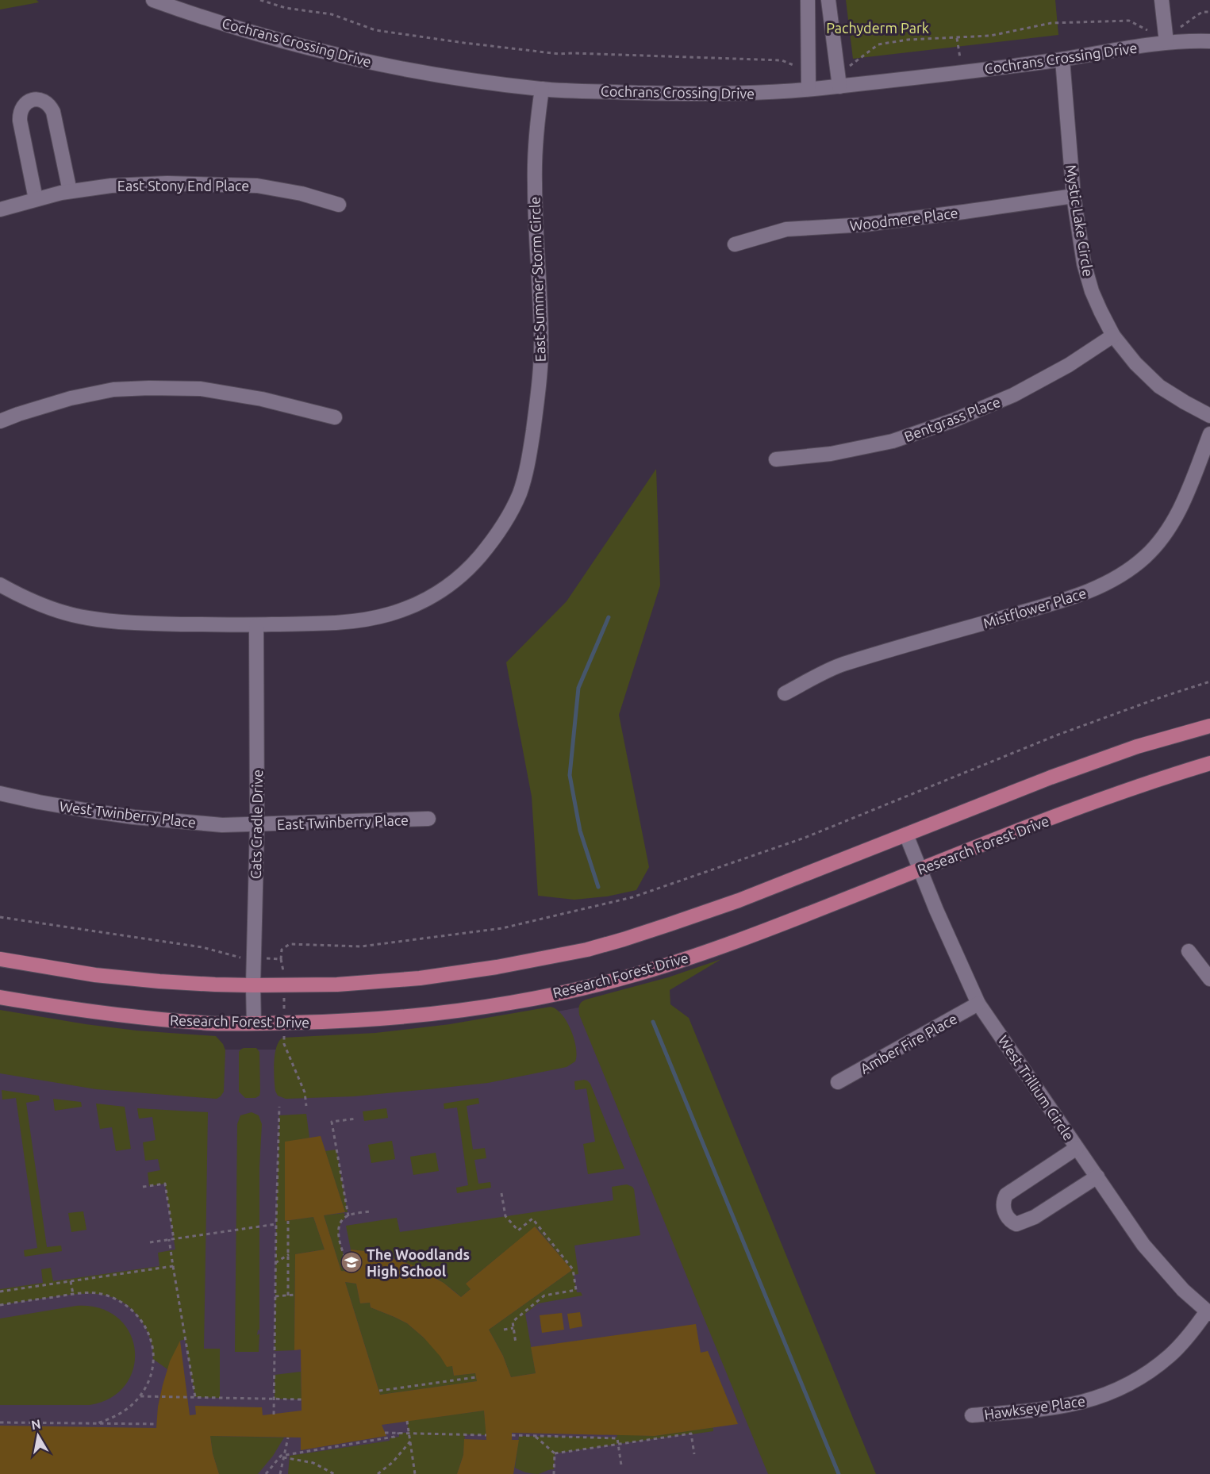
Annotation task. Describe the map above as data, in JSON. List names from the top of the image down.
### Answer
{
  "streets": {
    "main road": ["Research Forest Drive"],
    "street": [
      "Cochrans Crossing Drive",
      "East Stony End Place",
      "Woodmere Place",
      "Mystic Lake Circle",
      "East Summer Storm Circle",
      "Bentgrass Place",
      "Mistflower Place",
      "West Twinberry Place",
      "East Twinberry Place",
      "Cats Cradle Drive",
      "Amber Fire Place",
      "West Trillium Circle",
      "Hawkseye Place"
    ]
  },
  "crossings": [
    ["Cochrans Crossing Drive", "Mystic Lake Circle"],
    ["Cochrans Crossing Drive", "East Summer Storm Circle"],
    ["Woodmere Place", "Mystic Lake Circle"],
    ["Mystic Lake Circle", "Bentgrass Place"],
    ["East Summer Storm Circle", "Cats Cradle Drive"],
    ["West Twinberry Place", "East Twinberry Place"],
    ["West Twinberry Place", "Cats Cradle Drive"],
    ["East Twinberry Place", "Cats Cradle Drive"],
    ["Cats Cradle Drive", "Research Forest Drive"],
    ["Research Forest Drive", "West Trillium Circle"],
    ["Amber Fire Place", "West Trillium Circle"],
    ["West Trillium Circle", "Hawkseye Place"]
  ],
  "parks": ["Pachyderm Park"],
  "places": {
    "school or university": ["The Woodlands High School"]
  },
  "north": "top"
}
